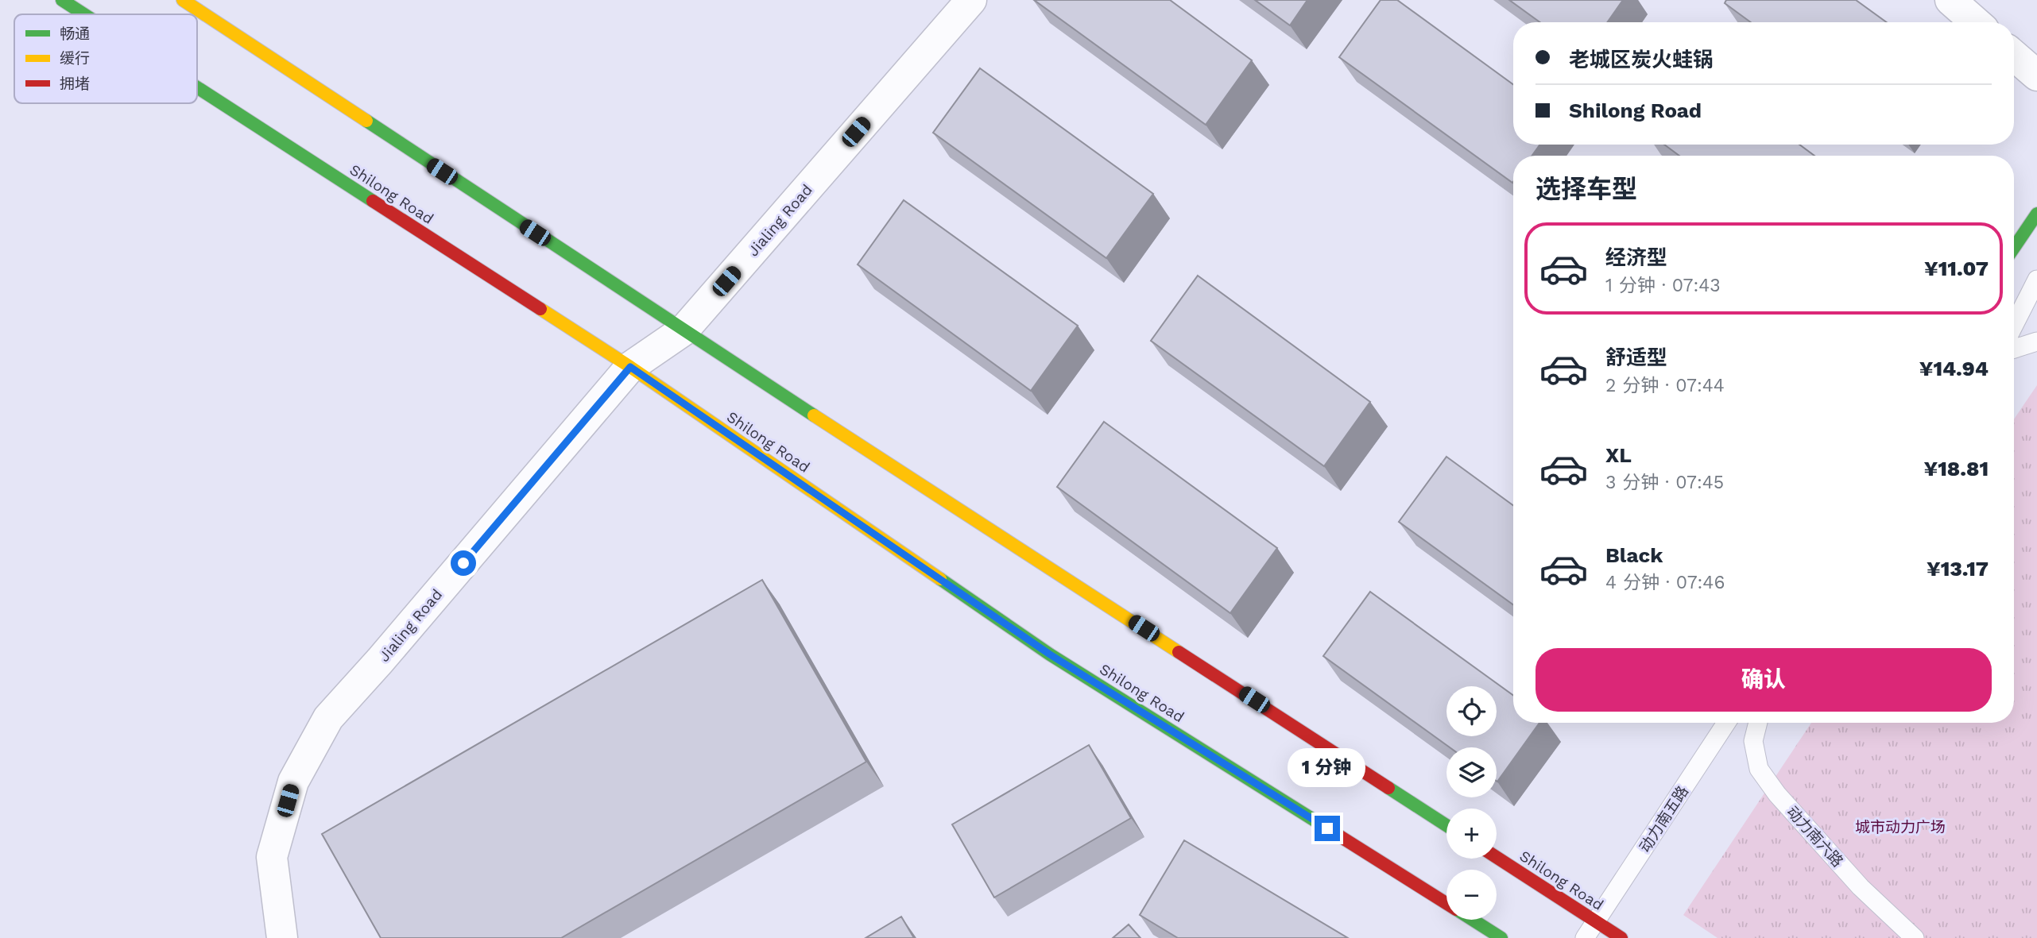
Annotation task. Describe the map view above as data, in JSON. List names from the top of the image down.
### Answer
{
  "streets": {
    "main road": ["Shilong Road"],
    "street": ["Jialing Road"],
    "lane": ["动力南五路", "动力南六路"]
  },
  "crossings": [
    ["Shilong Road", "Jialing Road"],
    ["Shilong Road", "动力南五路"]
  ],
  "parks": ["城市动力广场"],
  "legend": ["畅通", "缓行", "拥堵"],
  "page": {
    "banner": ["老城区炭火蛙锅", "Shilong Road"],
    "heading": "选择车型",
    "list": [
      {
        "name": "经济型",
        "note": "1 分钟 · 07:43",
        "value": "¥11.07"
      },
      {
        "name": "舒适型",
        "note": "2 分钟 · 07:44",
        "value": "¥14.94"
      },
      {
        "name": "XL",
        "note": "3 分钟 · 07:45",
        "value": "¥18.81"
      },
      {
        "name": "Black",
        "note": "4 分钟 · 07:46",
        "value": "¥13.17"
      }
    ],
    "buttons": "确认",
    "map_buttons": ["+", "−"],
    "bubble": "1 分钟"
  }
}
